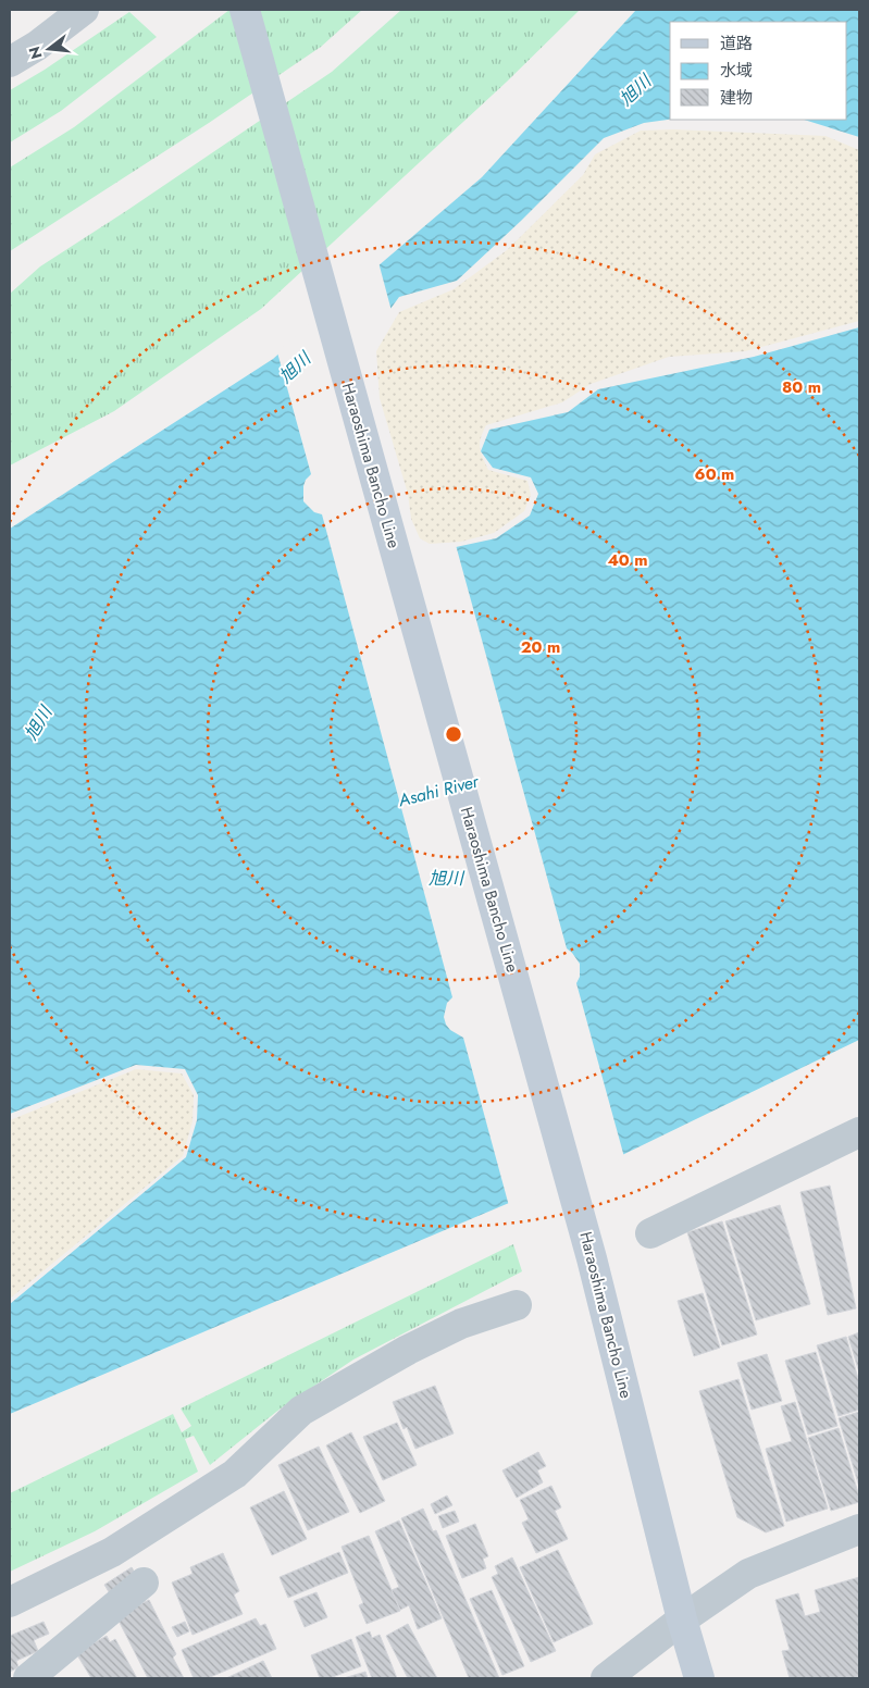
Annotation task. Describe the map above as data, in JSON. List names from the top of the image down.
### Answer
{
  "streets": {
    "main road": ["Haraoshima Bancho Line"]
  },
  "water": ["旭川", "Asahi River"],
  "legend": ["道路", "水域", "建物"],
  "north": "left",
  "rings": [
    "80 m",
    "60 m",
    "40 m",
    "20 m"
  ]
}
